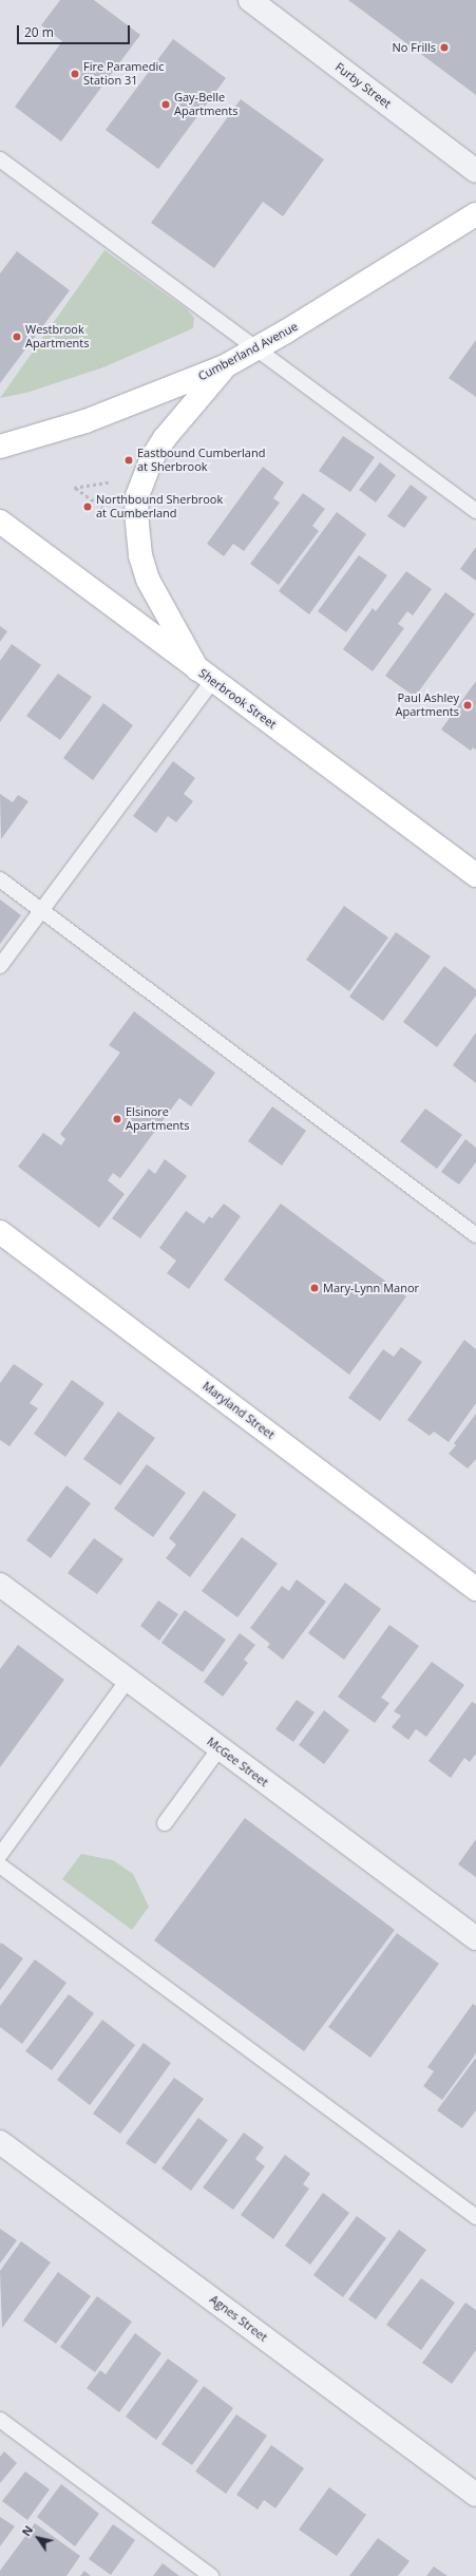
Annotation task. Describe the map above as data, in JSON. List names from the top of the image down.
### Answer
{
  "streets": {
    "main road": ["Cumberland Avenue", "Sherbrook Street", "Maryland Street"],
    "street": ["Furby Street", "McGee Street", "Agnes Street"]
  },
  "places": [
    "No Frills",
    "Fire Paramedic Station 31",
    "Gay-Belle Apartments",
    "Westbrook Apartments",
    "Eastbound Cumberland at Sherbrook",
    "Northbound Sherbrook at Cumberland",
    "Paul Ashley Apartments",
    "Elsinore Apartments",
    "Mary-Lynn Manor"
  ],
  "scale_bar": "20 m",
  "north": "top left"
}
